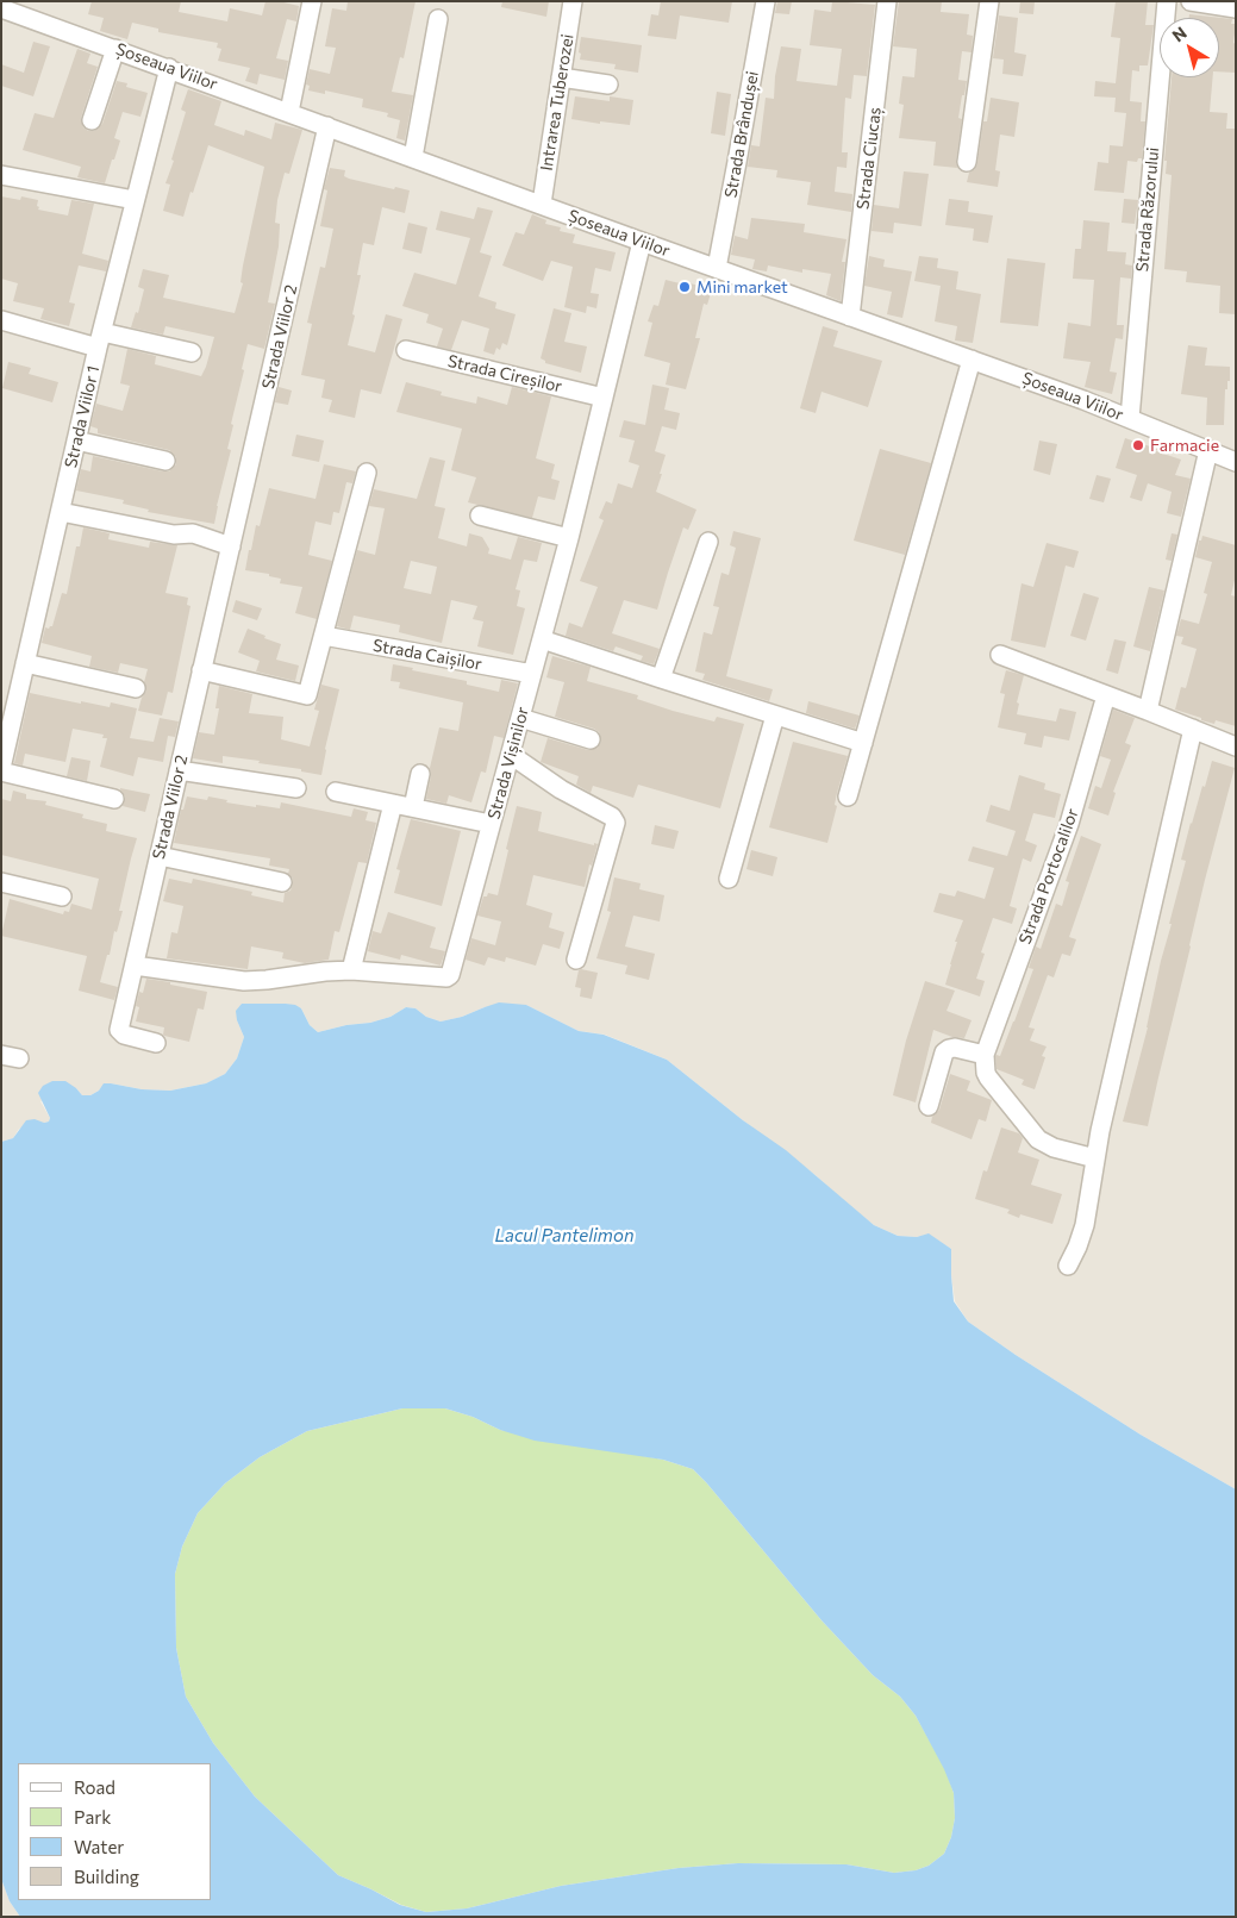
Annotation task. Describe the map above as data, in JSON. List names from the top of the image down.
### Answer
{
  "streets": {
    "street": [
      "Șoseaua Viilor",
      "Intrarea Tuberozei",
      "Strada Brândușei",
      "Strada Ciucaș",
      "Strada Răzorului",
      "Strada Viilor 2",
      "Strada Cireșilor",
      "Strada Viilor 1",
      "Strada Caișilor",
      "Strada Vișinilor",
      "Strada Portocalilor"
    ]
  },
  "crossings": [
    ["Șoseaua Viilor", "Intrarea Tuberozei"],
    ["Șoseaua Viilor", "Strada Brândușei"],
    ["Șoseaua Viilor", "Strada Ciucaș"],
    ["Șoseaua Viilor", "Strada Răzorului"],
    ["Șoseaua Viilor", "Strada Viilor 2"],
    ["Șoseaua Viilor", "Strada Viilor 1"],
    ["Șoseaua Viilor", "Strada Vișinilor"],
    ["Strada Viilor 2", "Strada Vișinilor"],
    ["Strada Cireșilor", "Strada Vișinilor"],
    ["Strada Caișilor", "Strada Vișinilor"]
  ],
  "water": ["Lacul Pantelimon"],
  "places": ["Mini market", "Farmacie"],
  "legend": [
    "Road",
    "Park",
    "Water",
    "Building"
  ],
  "north": "top left"
}
